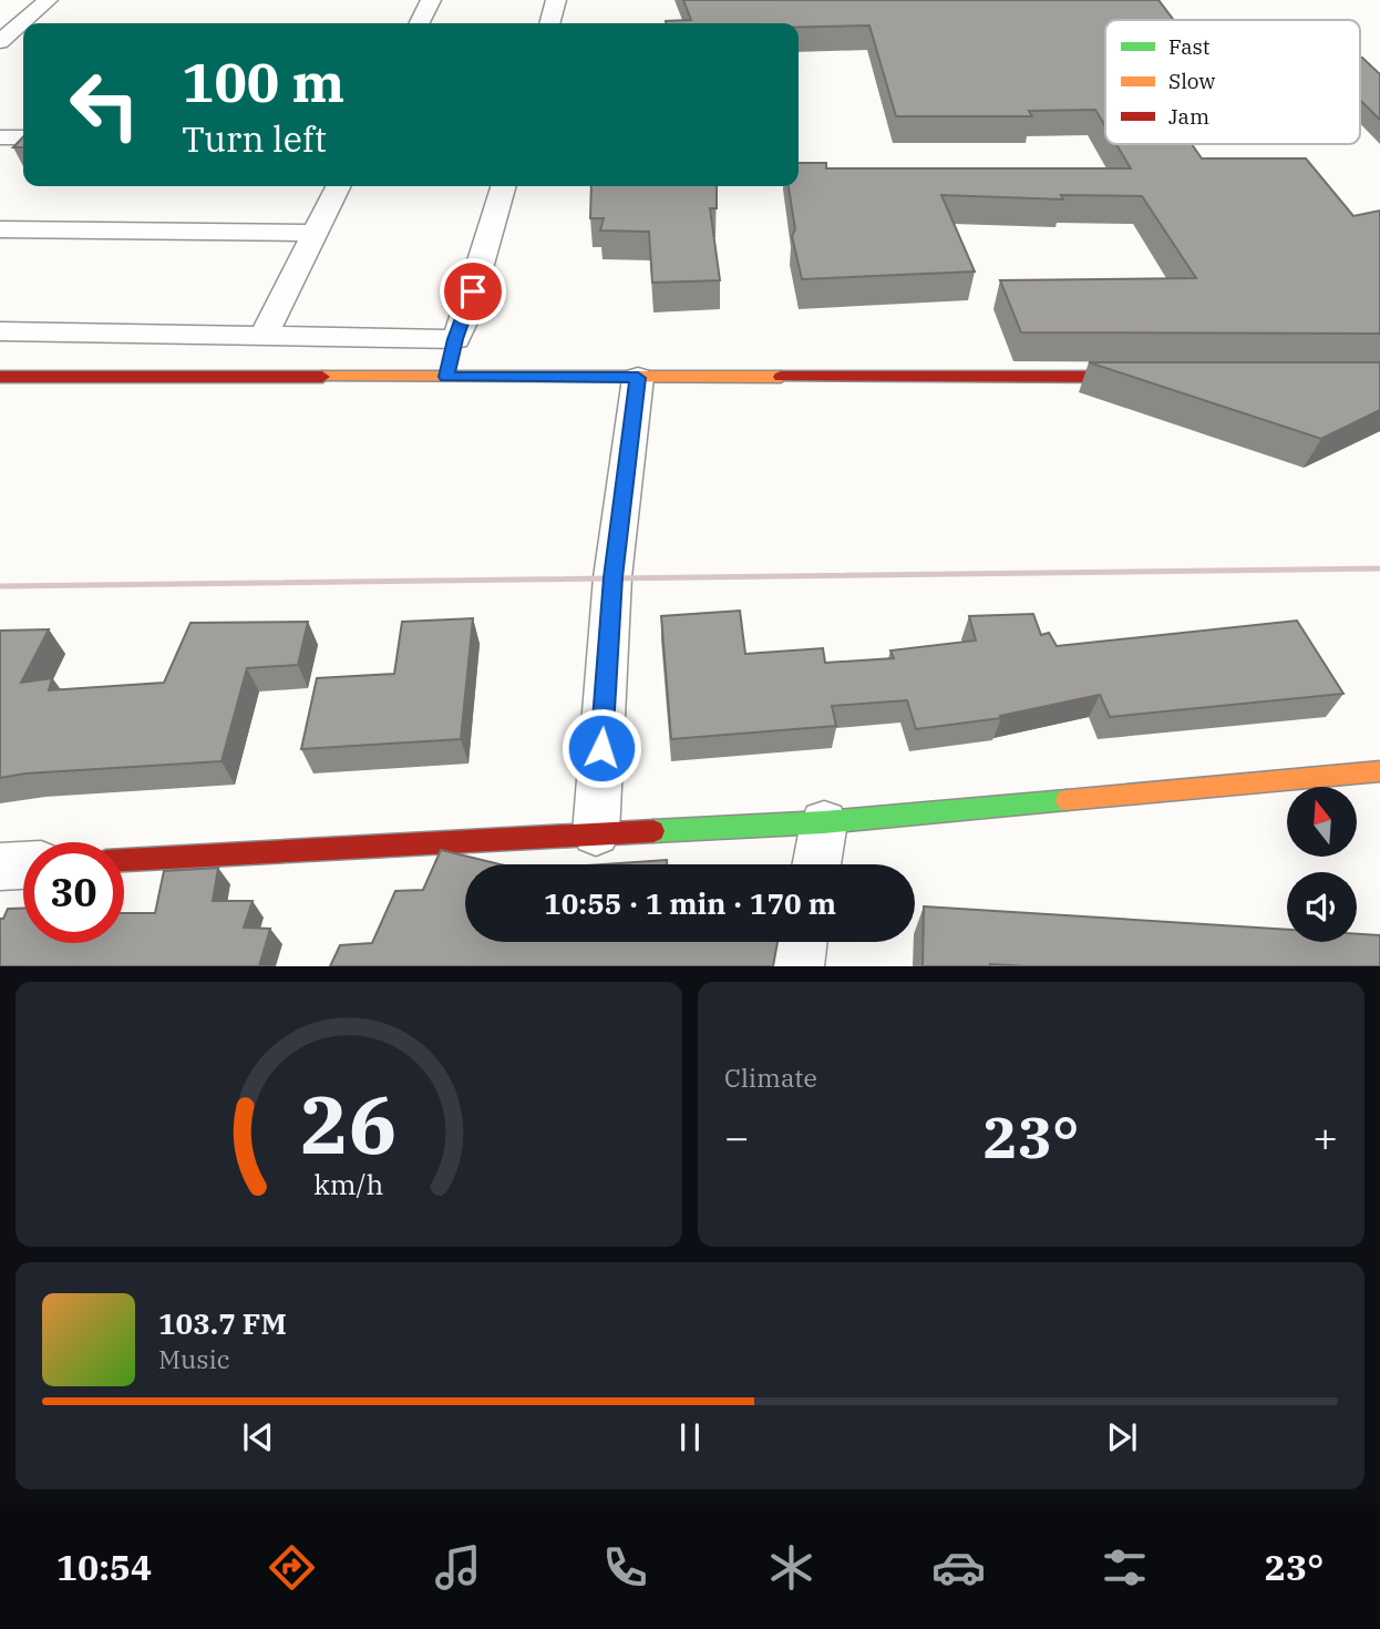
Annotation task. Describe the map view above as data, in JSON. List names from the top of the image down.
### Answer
{
  "legend": ["Fast", "Slow", "Jam"],
  "north": "top",
  "page": {
    "turn": ["100 m", "Turn left"],
    "limit": "30",
    "trip": "10:55 · 1 min · 170 m",
    "tile": "Climate",
    "heat": ["−", "23°", "+"],
    "song": ["103.7 FM", "Music"],
    "tabs": ["10:54", "23°"],
    "gauge": ["26", "km/h"]
  }
}
